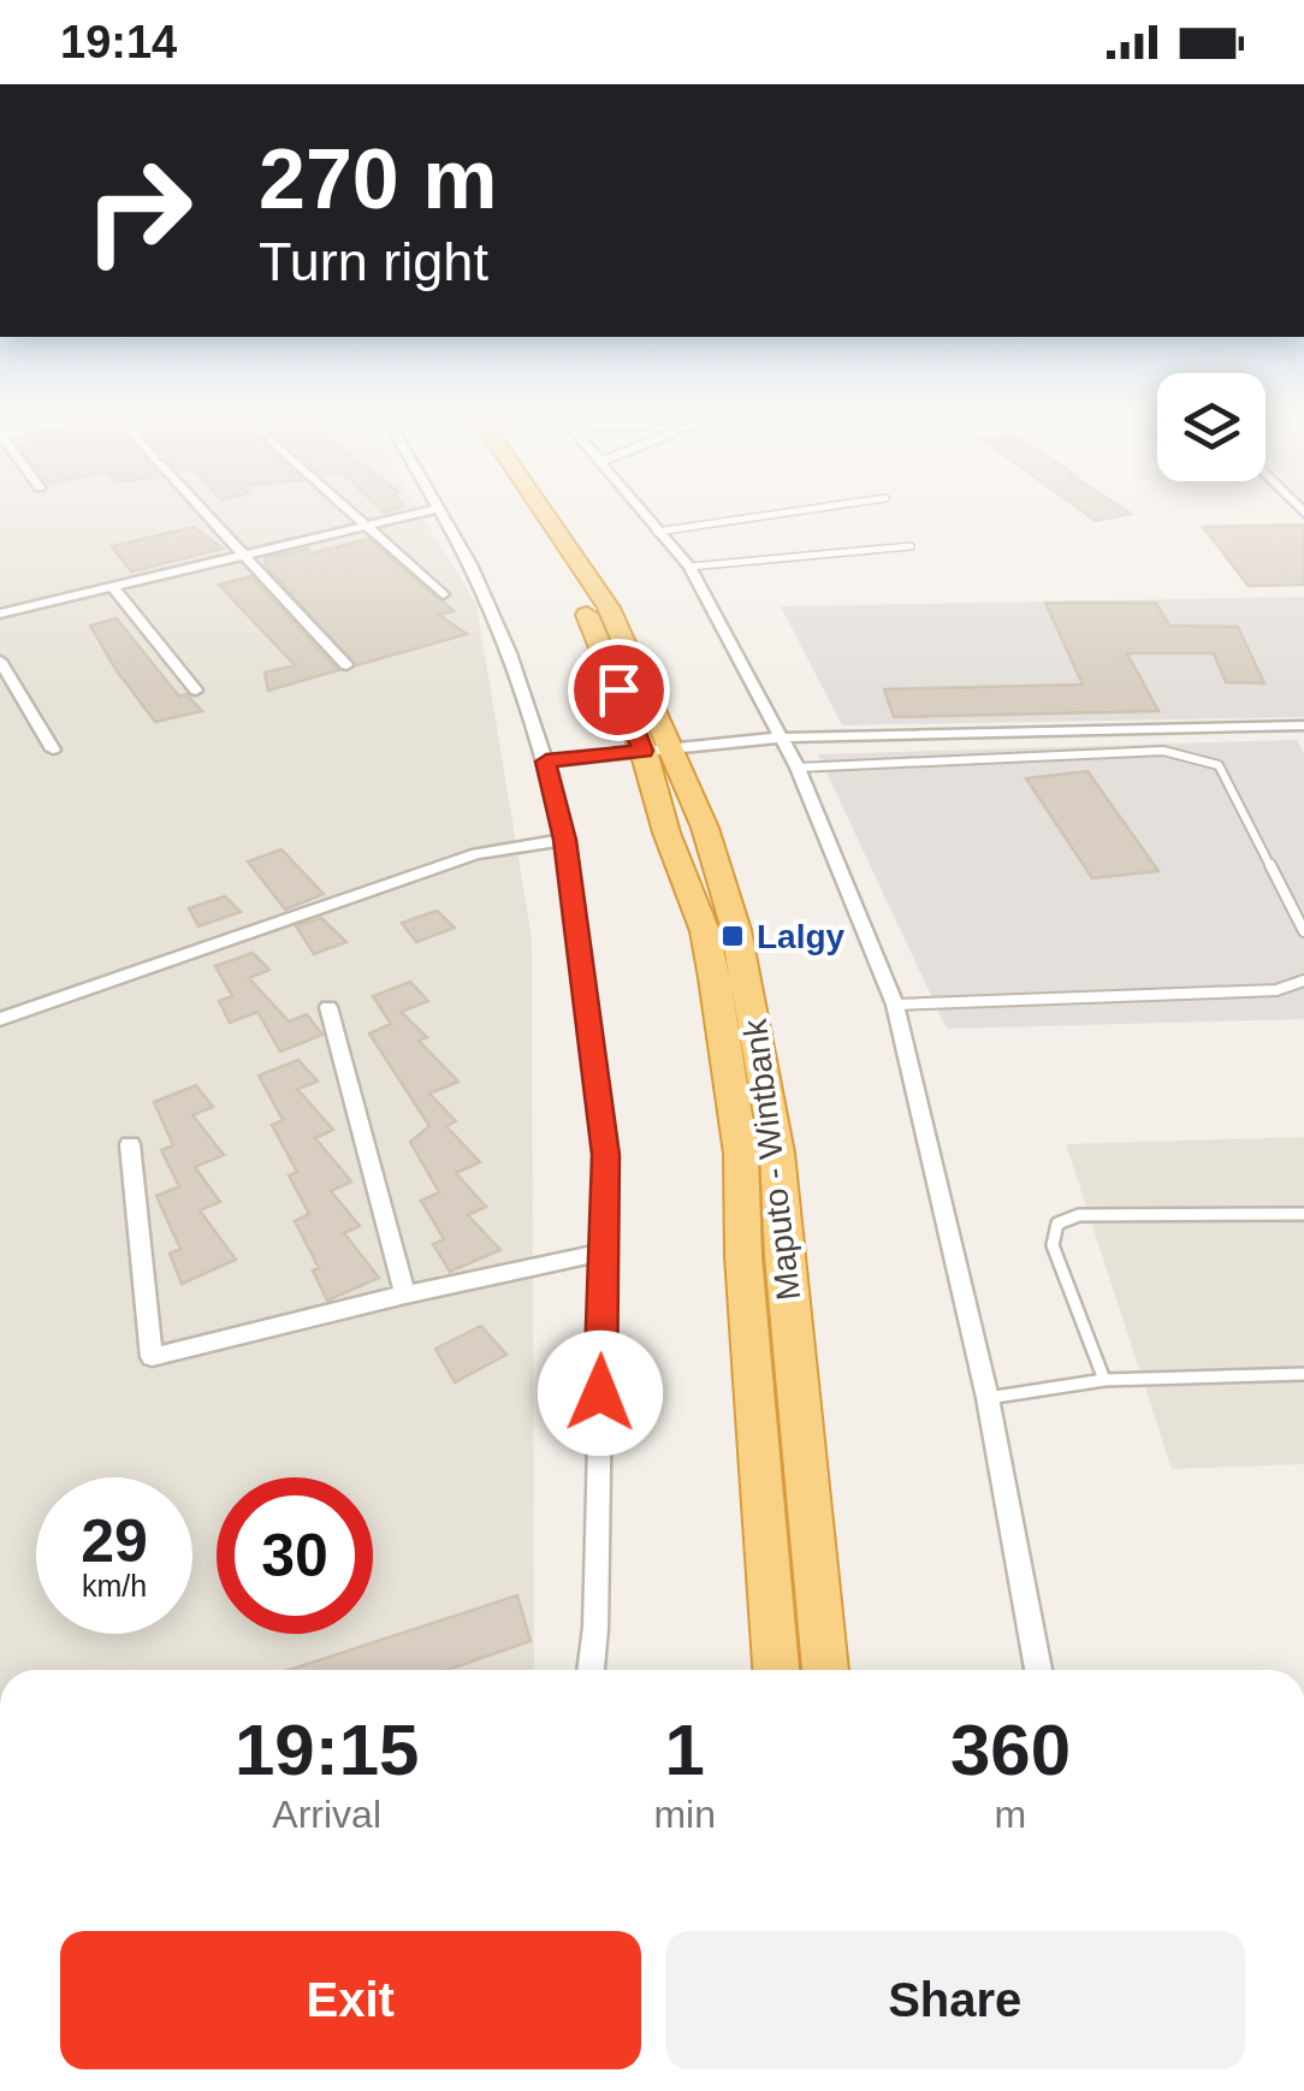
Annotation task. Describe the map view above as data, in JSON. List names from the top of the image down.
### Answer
{
  "streets": {
    "highway": ["Maputo - Wintbank"]
  },
  "places": {
    "transit": ["Lalgy"]
  },
  "page": {
    "status": "19:14",
    "turn": ["270 m", "Turn right"],
    "speed": "29 km/h",
    "limit": "30",
    "eta": [
      "19:15",
      "Arrival",
      "1",
      "min",
      "360",
      "m"
    ],
    "buttons": ["Exit", "Share"]
  }
}
